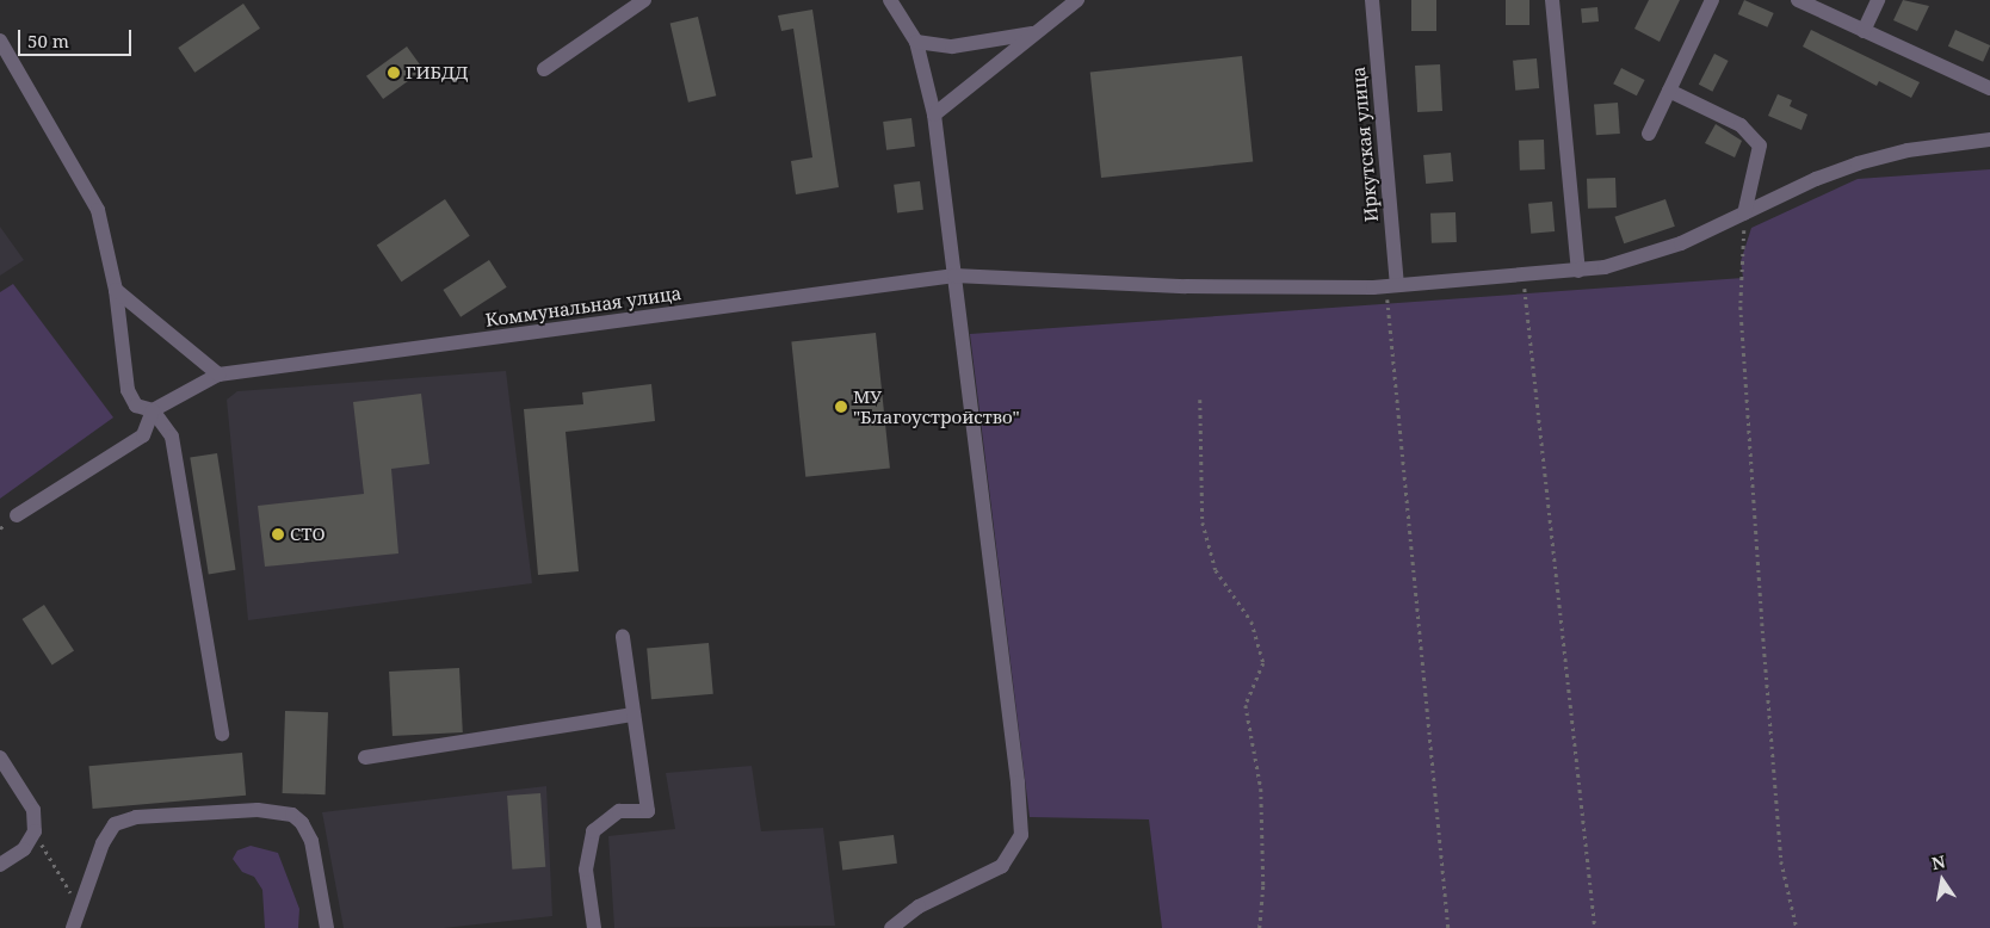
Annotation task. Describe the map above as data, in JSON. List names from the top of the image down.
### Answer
{
  "streets": {
    "street": ["Иркутская улица", "Коммунальная улица"]
  },
  "crossings": [
    ["Иркутская улица", "Коммунальная улица"]
  ],
  "places": ["ГИБДД", "МУ \"Благоустройство\"", "СТО"],
  "scale_bar": "50 m",
  "north": "top"
}
